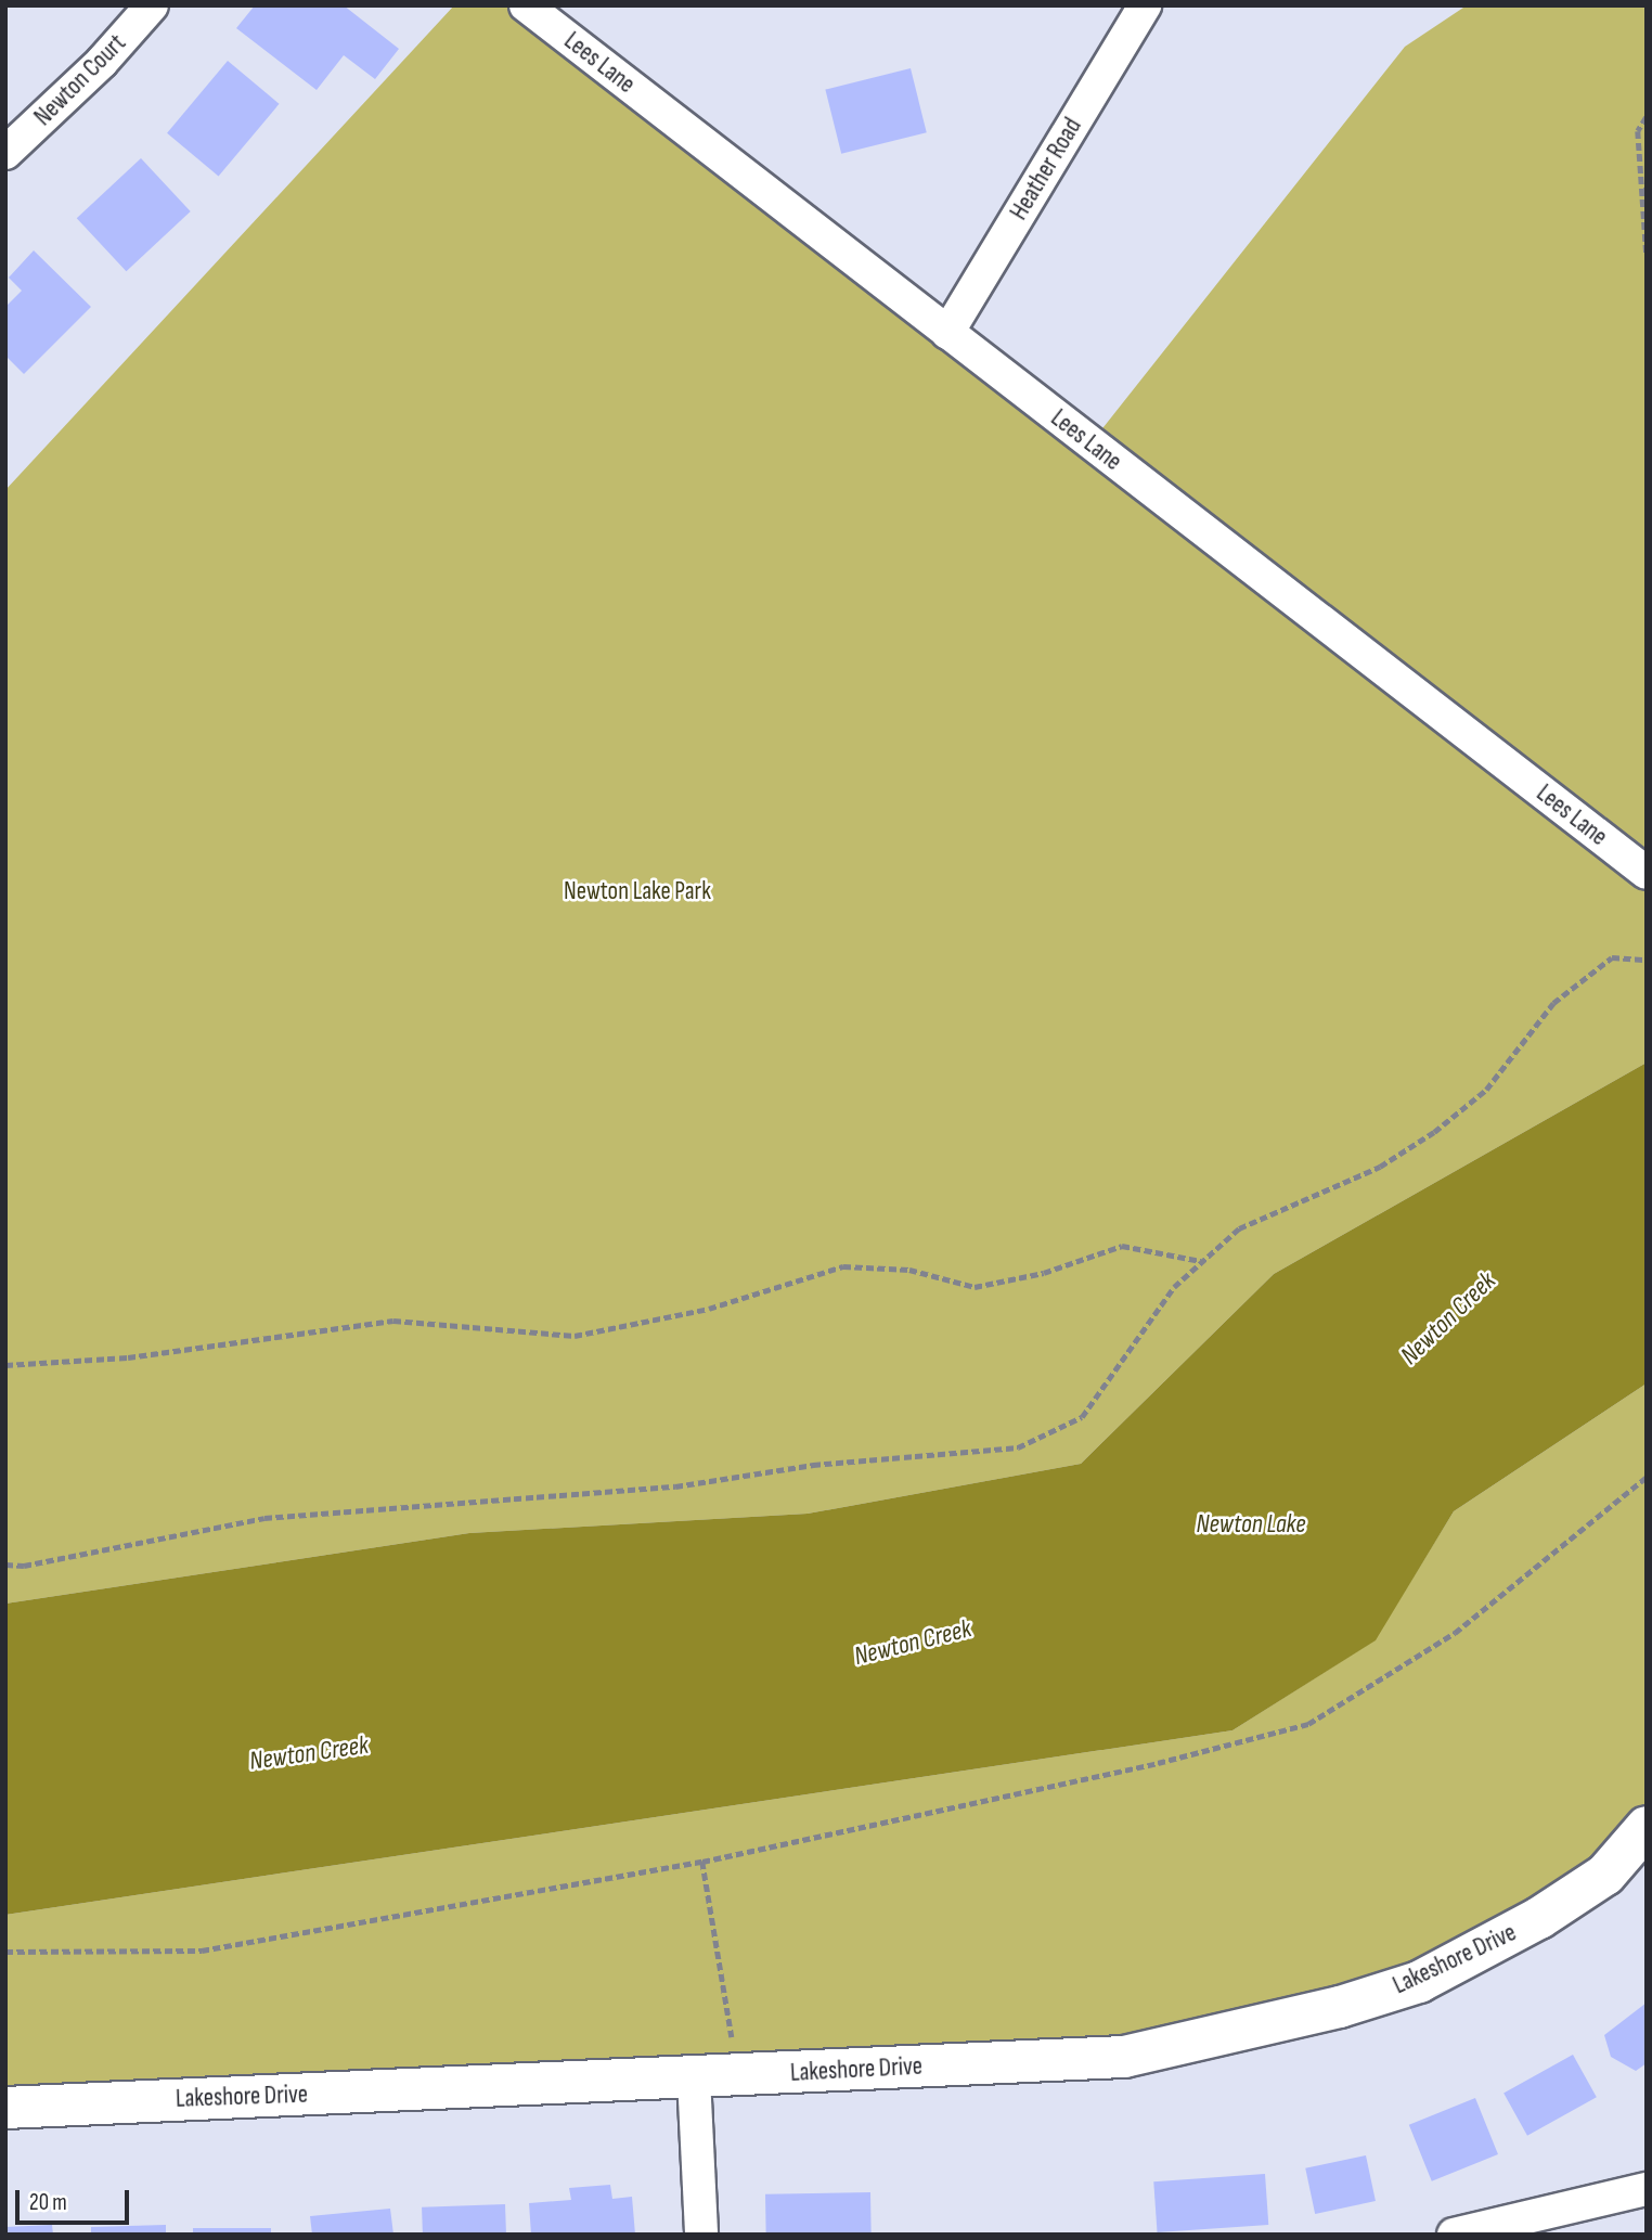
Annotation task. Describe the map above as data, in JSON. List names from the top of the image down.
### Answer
{
  "streets": {
    "street": [
      "Lees Lane",
      "Newton Court",
      "Heather Road",
      "Lakeshore Drive"
    ]
  },
  "crossings": [
    ["Lees Lane", "Heather Road"]
  ],
  "water": ["Newton Creek", "Newton Lake"],
  "parks": ["Newton Lake Park"],
  "scale_bar": "20 m"
}
